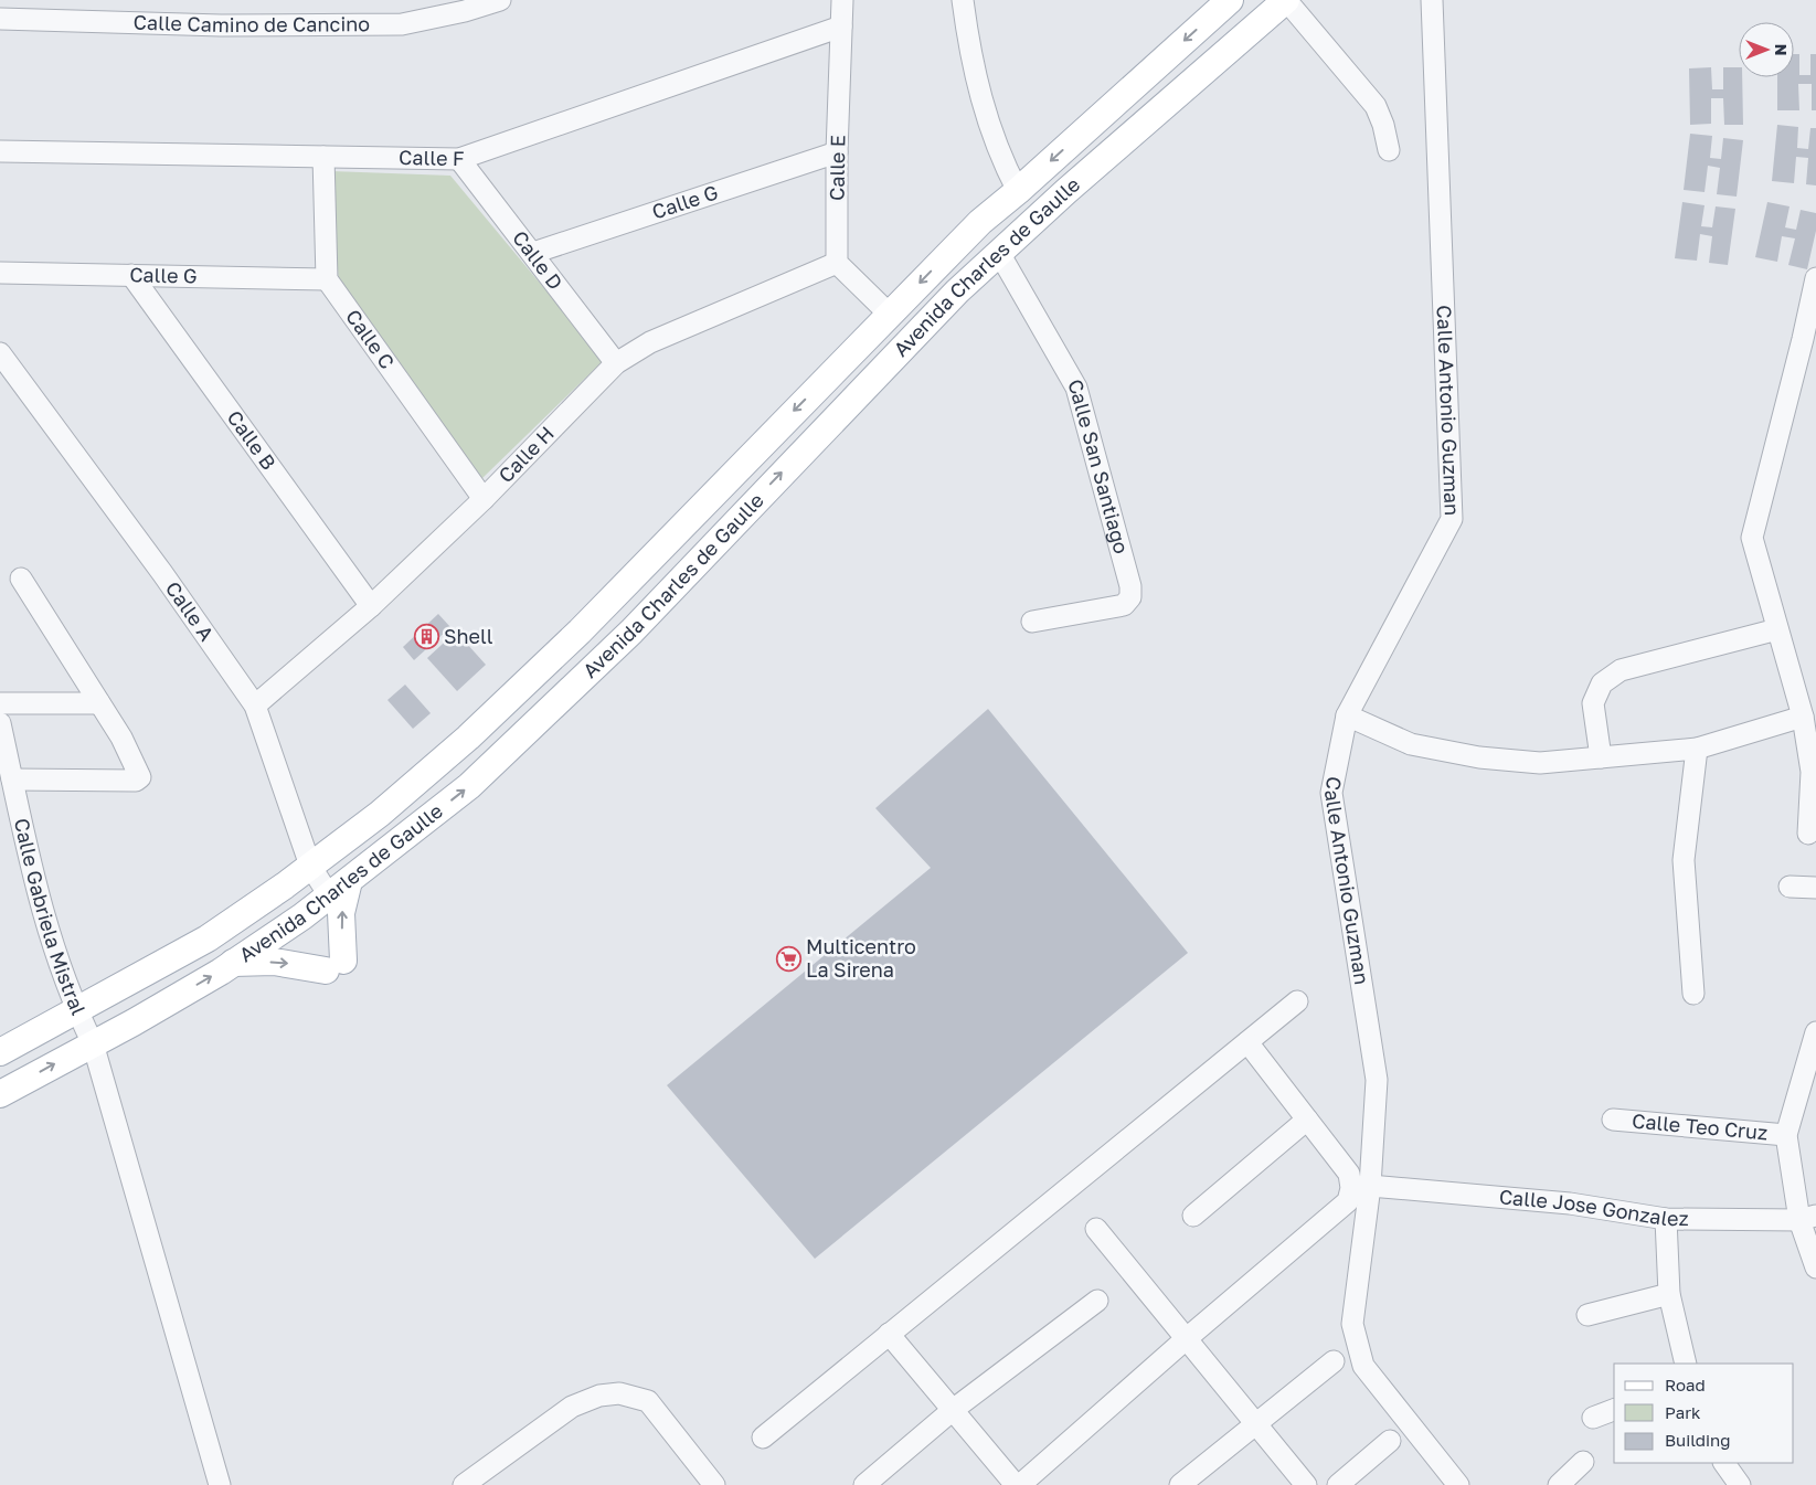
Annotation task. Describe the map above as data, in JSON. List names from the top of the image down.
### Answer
{
  "streets": {
    "main road": ["Avenida Charles de Gaulle"],
    "street": [
      "Calle Camino de Cancino",
      "Calle F",
      "Calle E",
      "Calle G",
      "Calle D",
      "Calle C",
      "Calle Antonio Guzman",
      "Calle B",
      "Calle H",
      "Calle San Santiago",
      "Calle A",
      "Calle Gabriela Mistral",
      "Calle Teo Cruz",
      "Calle Jose Gonzalez"
    ]
  },
  "crossings": [
    ["Calle F", "Calle E"],
    ["Calle F", "Calle D"],
    ["Calle E", "Calle G"],
    ["Calle E", "Calle H"],
    ["Calle G", "Calle D"],
    ["Calle G", "Calle C"],
    ["Calle G", "Calle B"],
    ["Calle D", "Calle H"],
    ["Avenida Charles de Gaulle", "Calle San Santiago"],
    ["Avenida Charles de Gaulle", "Calle A"],
    ["Avenida Charles de Gaulle", "Calle Gabriela Mistral"],
    ["Calle C", "Calle H"],
    ["Calle Antonio Guzman", "Calle Jose Gonzalez"],
    ["Calle B", "Calle H"],
    ["Calle H", "Calle A"]
  ],
  "places": {
    "building": ["Shell"],
    "supermarket": ["Multicentro La Sirena"]
  },
  "legend": ["Road", "Park", "Building"],
  "north": "right"
}
